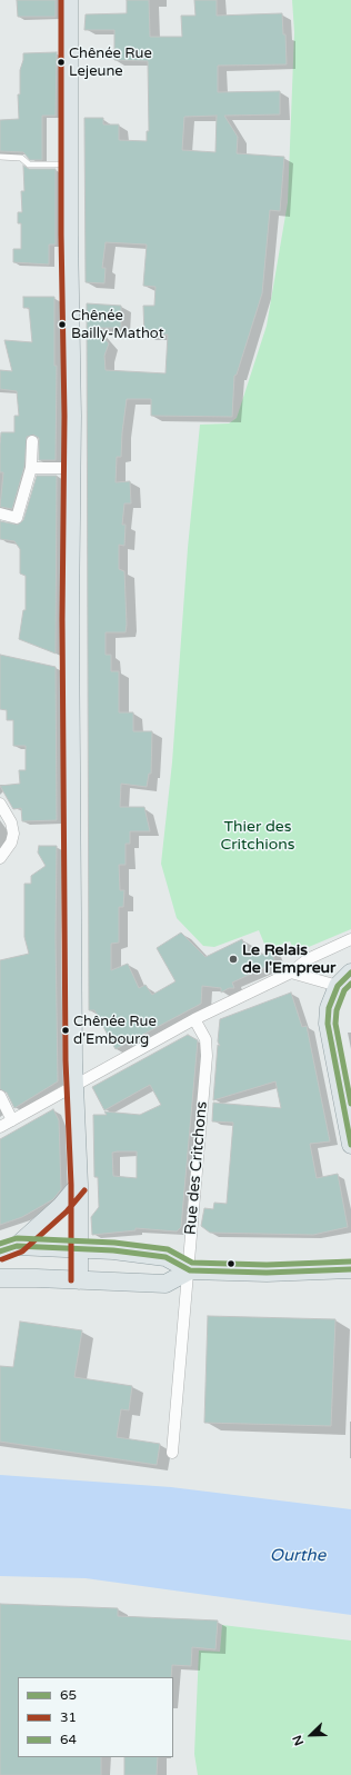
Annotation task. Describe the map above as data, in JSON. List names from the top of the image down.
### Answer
{
  "streets": {
    "street": ["Rue des Critchons"]
  },
  "water": ["Ourthe"],
  "parks": ["Thier des Critchions"],
  "places": [
    "Chênée Rue Lejeune",
    "Chênée Bailly-Mathot",
    "Le Relais de l'Empreur",
    "Chênée Rue d'Embourg"
  ],
  "lines": ["transit line 31", "transit line 65", "transit line 64"],
  "legend": ["65", "31", "64"],
  "north": "bottom left"
}
